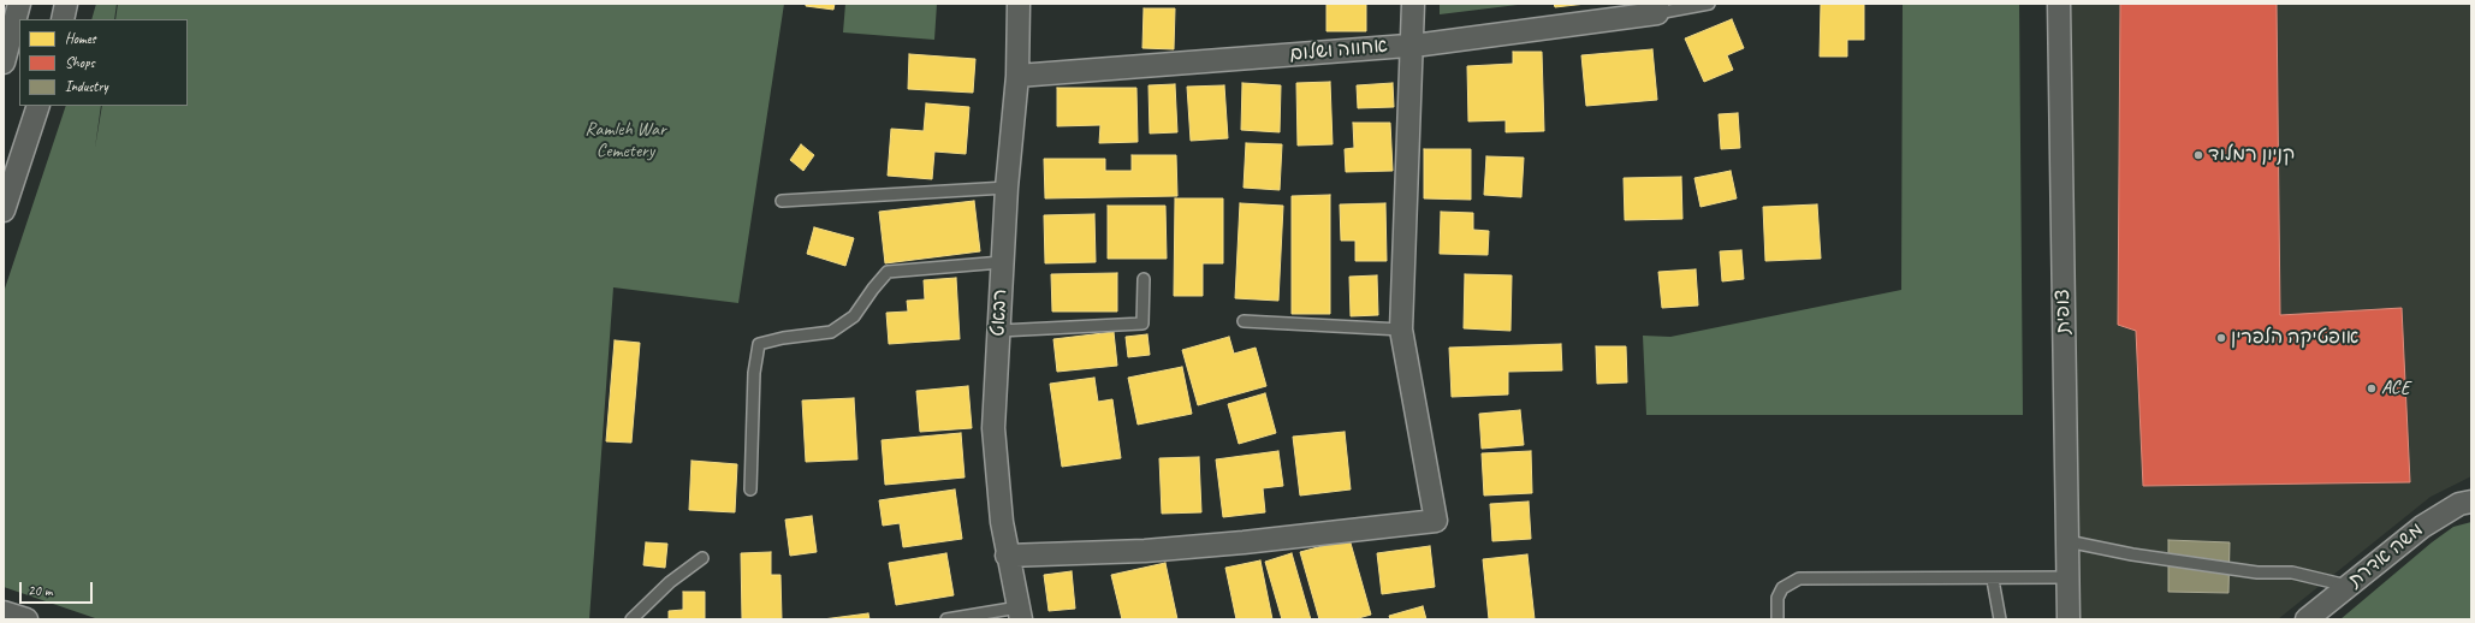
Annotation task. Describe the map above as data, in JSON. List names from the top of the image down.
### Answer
{
  "streets": {
    "street": [
      "אחווה ושלום",
      "צופית",
      "רבאט",
      "משה אדרת"
    ]
  },
  "crossings": [
    ["אחווה ושלום", "רבאט"]
  ],
  "parks": ["Ramleh War Cemetery"],
  "places": ["קניון רמלוד", "אופטיקה הלפרין", "ACE"],
  "legend": ["Homes", "Shops", "Industry"],
  "scale_bar": "20 m"
}
